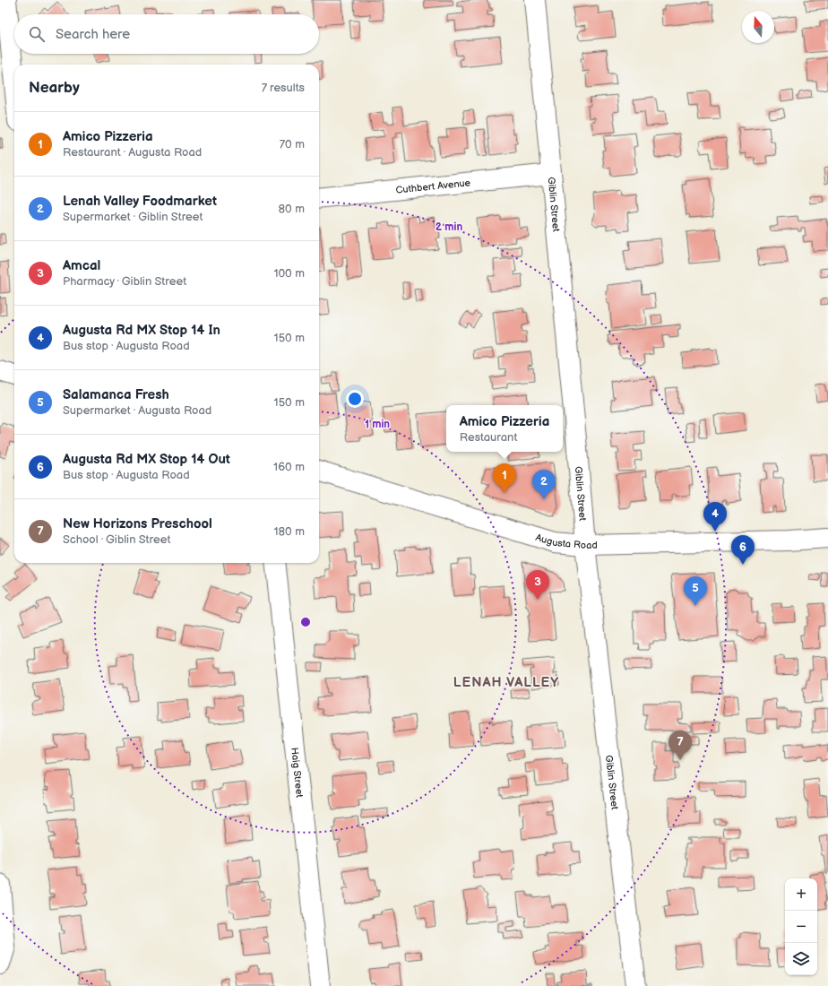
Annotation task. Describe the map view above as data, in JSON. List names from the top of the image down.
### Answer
{
  "streets": {
    "street": [
      "Cuthbert Avenue",
      "Giblin Street",
      "Augusta Road",
      "Haig Street"
    ]
  },
  "crossings": [
    ["Cuthbert Avenue", "Giblin Street"],
    ["Giblin Street", "Augusta Road"]
  ],
  "districts": ["LENAH VALLEY"],
  "north": "top",
  "page": {
    "search": "Search here",
    "heading": ["Nearby", "7 results"],
    "list": [
      {
        "mark": "1",
        "name": "Amico Pizzeria",
        "note": "Restaurant · Augusta Road",
        "value": "70 m"
      },
      {
        "mark": "2",
        "name": "Lenah Valley Foodmarket",
        "note": "Supermarket · Giblin Street",
        "value": "80 m"
      },
      {
        "mark": "3",
        "name": "Amcal",
        "note": "Pharmacy · Giblin Street",
        "value": "100 m"
      },
      {
        "mark": "4",
        "name": "Augusta Rd MX Stop 14 In",
        "note": "Bus stop · Augusta Road",
        "value": "150 m"
      },
      {
        "mark": "5",
        "name": "Salamanca Fresh",
        "note": "Supermarket · Augusta Road",
        "value": "150 m"
      },
      {
        "mark": "6",
        "name": "Augusta Rd MX Stop 14 Out",
        "note": "Bus stop · Augusta Road",
        "value": "160 m"
      },
      {
        "mark": "7",
        "name": "New Horizons Preschool",
        "note": "School · Giblin Street",
        "value": "180 m"
      }
    ],
    "popup": ["Amico Pizzeria", "Restaurant"],
    "pins": [
      "1",
      "2",
      "4",
      "6",
      "3",
      "5",
      "7"
    ],
    "map_buttons": ["+", "−"]
  },
  "rings": ["2 min", "1 min"]
}
